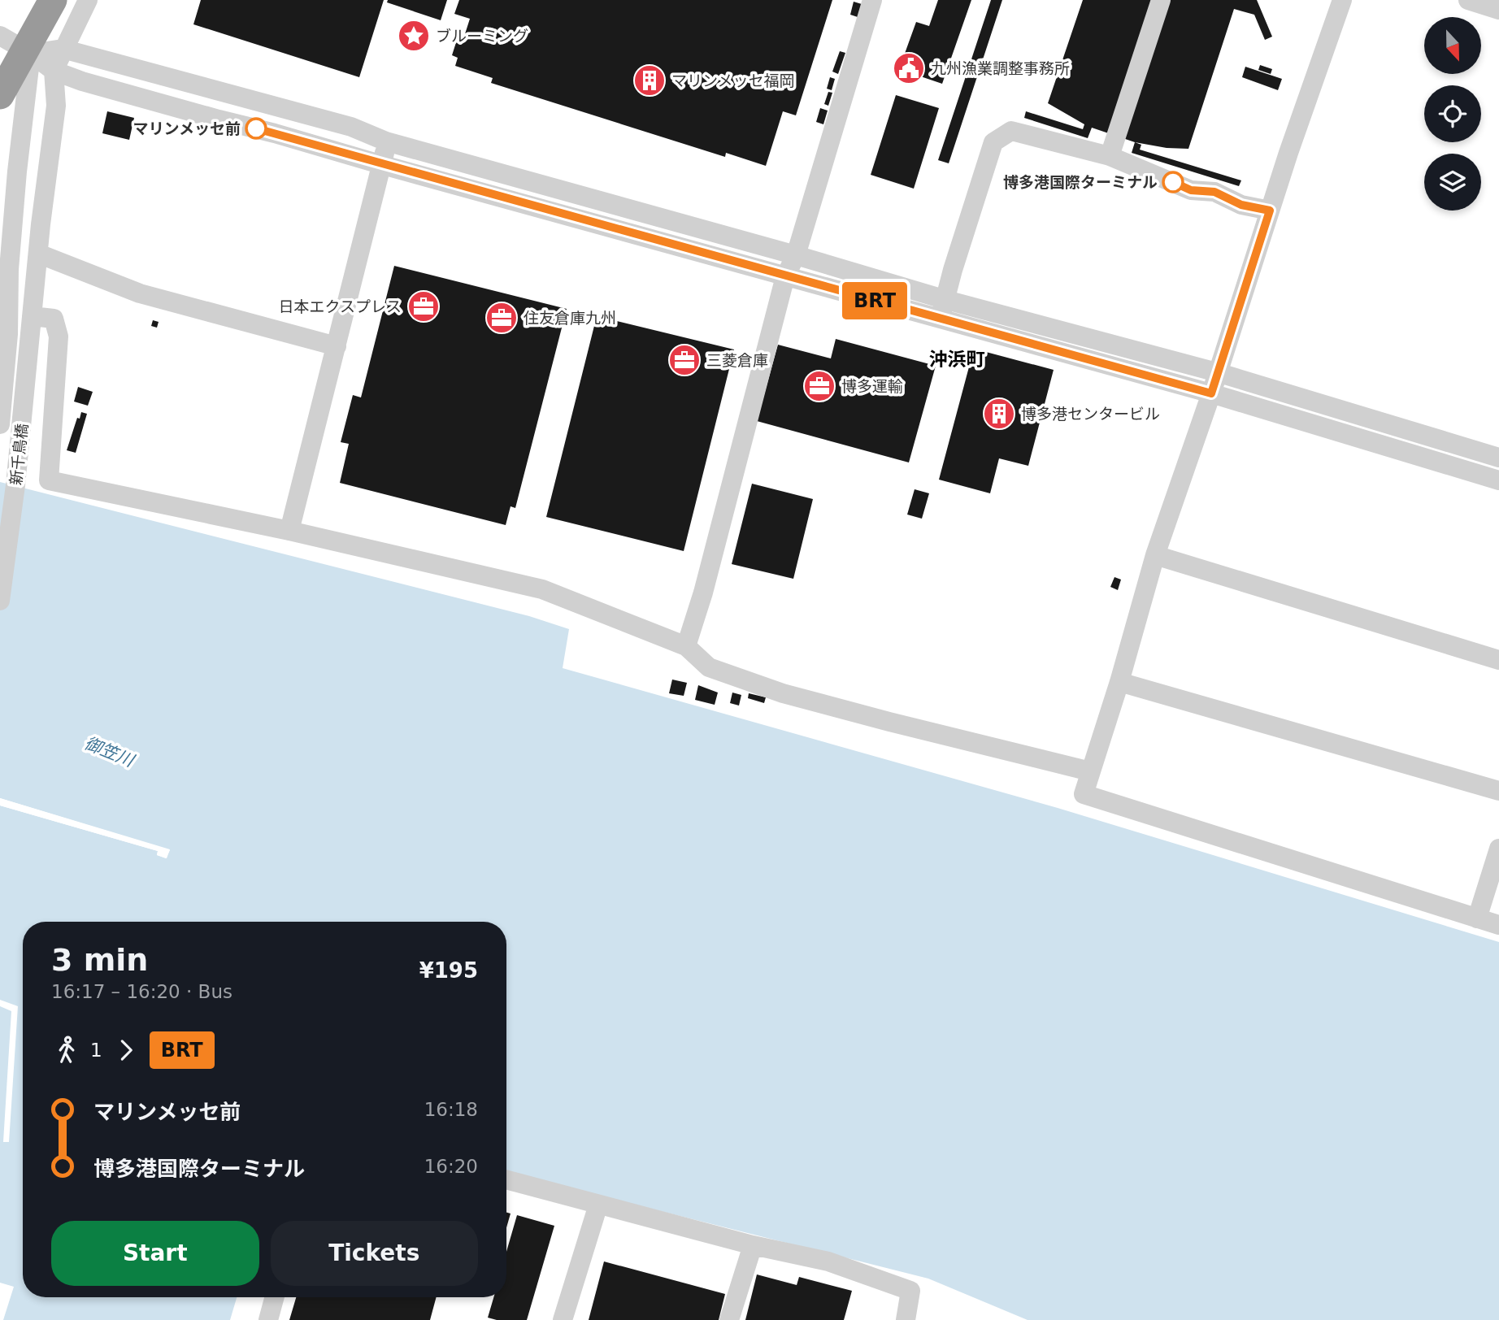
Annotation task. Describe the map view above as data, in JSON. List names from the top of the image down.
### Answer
{
  "streets": {
    "street": ["新千鳥橋"]
  },
  "districts": ["沖浜町"],
  "water": ["御笠川"],
  "places": {
    "place": ["ブルーミング"],
    "public building": ["九州漁業調整事務所"],
    "building": ["マリンメッセ福岡", "博多港センタービル"],
    "other": ["マリンメッセ前", "博多港国際ターミナル"],
    "office": [
      "日本エクスプレス",
      "住友倉庫九州",
      "三菱倉庫",
      "博多運輸"
    ]
  },
  "lines": ["bus line BRT"],
  "north": "bottom",
  "page": {
    "on_map": "BRT",
    "heading": ["3 min", "16:17 – 16:20 · Bus", "¥195"],
    "legs": ["1", "BRT"],
    "list": [
      {
        "name": "マリンメッセ前",
        "value": "16:18"
      },
      {
        "name": "博多港国際ターミナル",
        "value": "16:20"
      }
    ],
    "buttons": ["Start", "Tickets"]
  }
}
